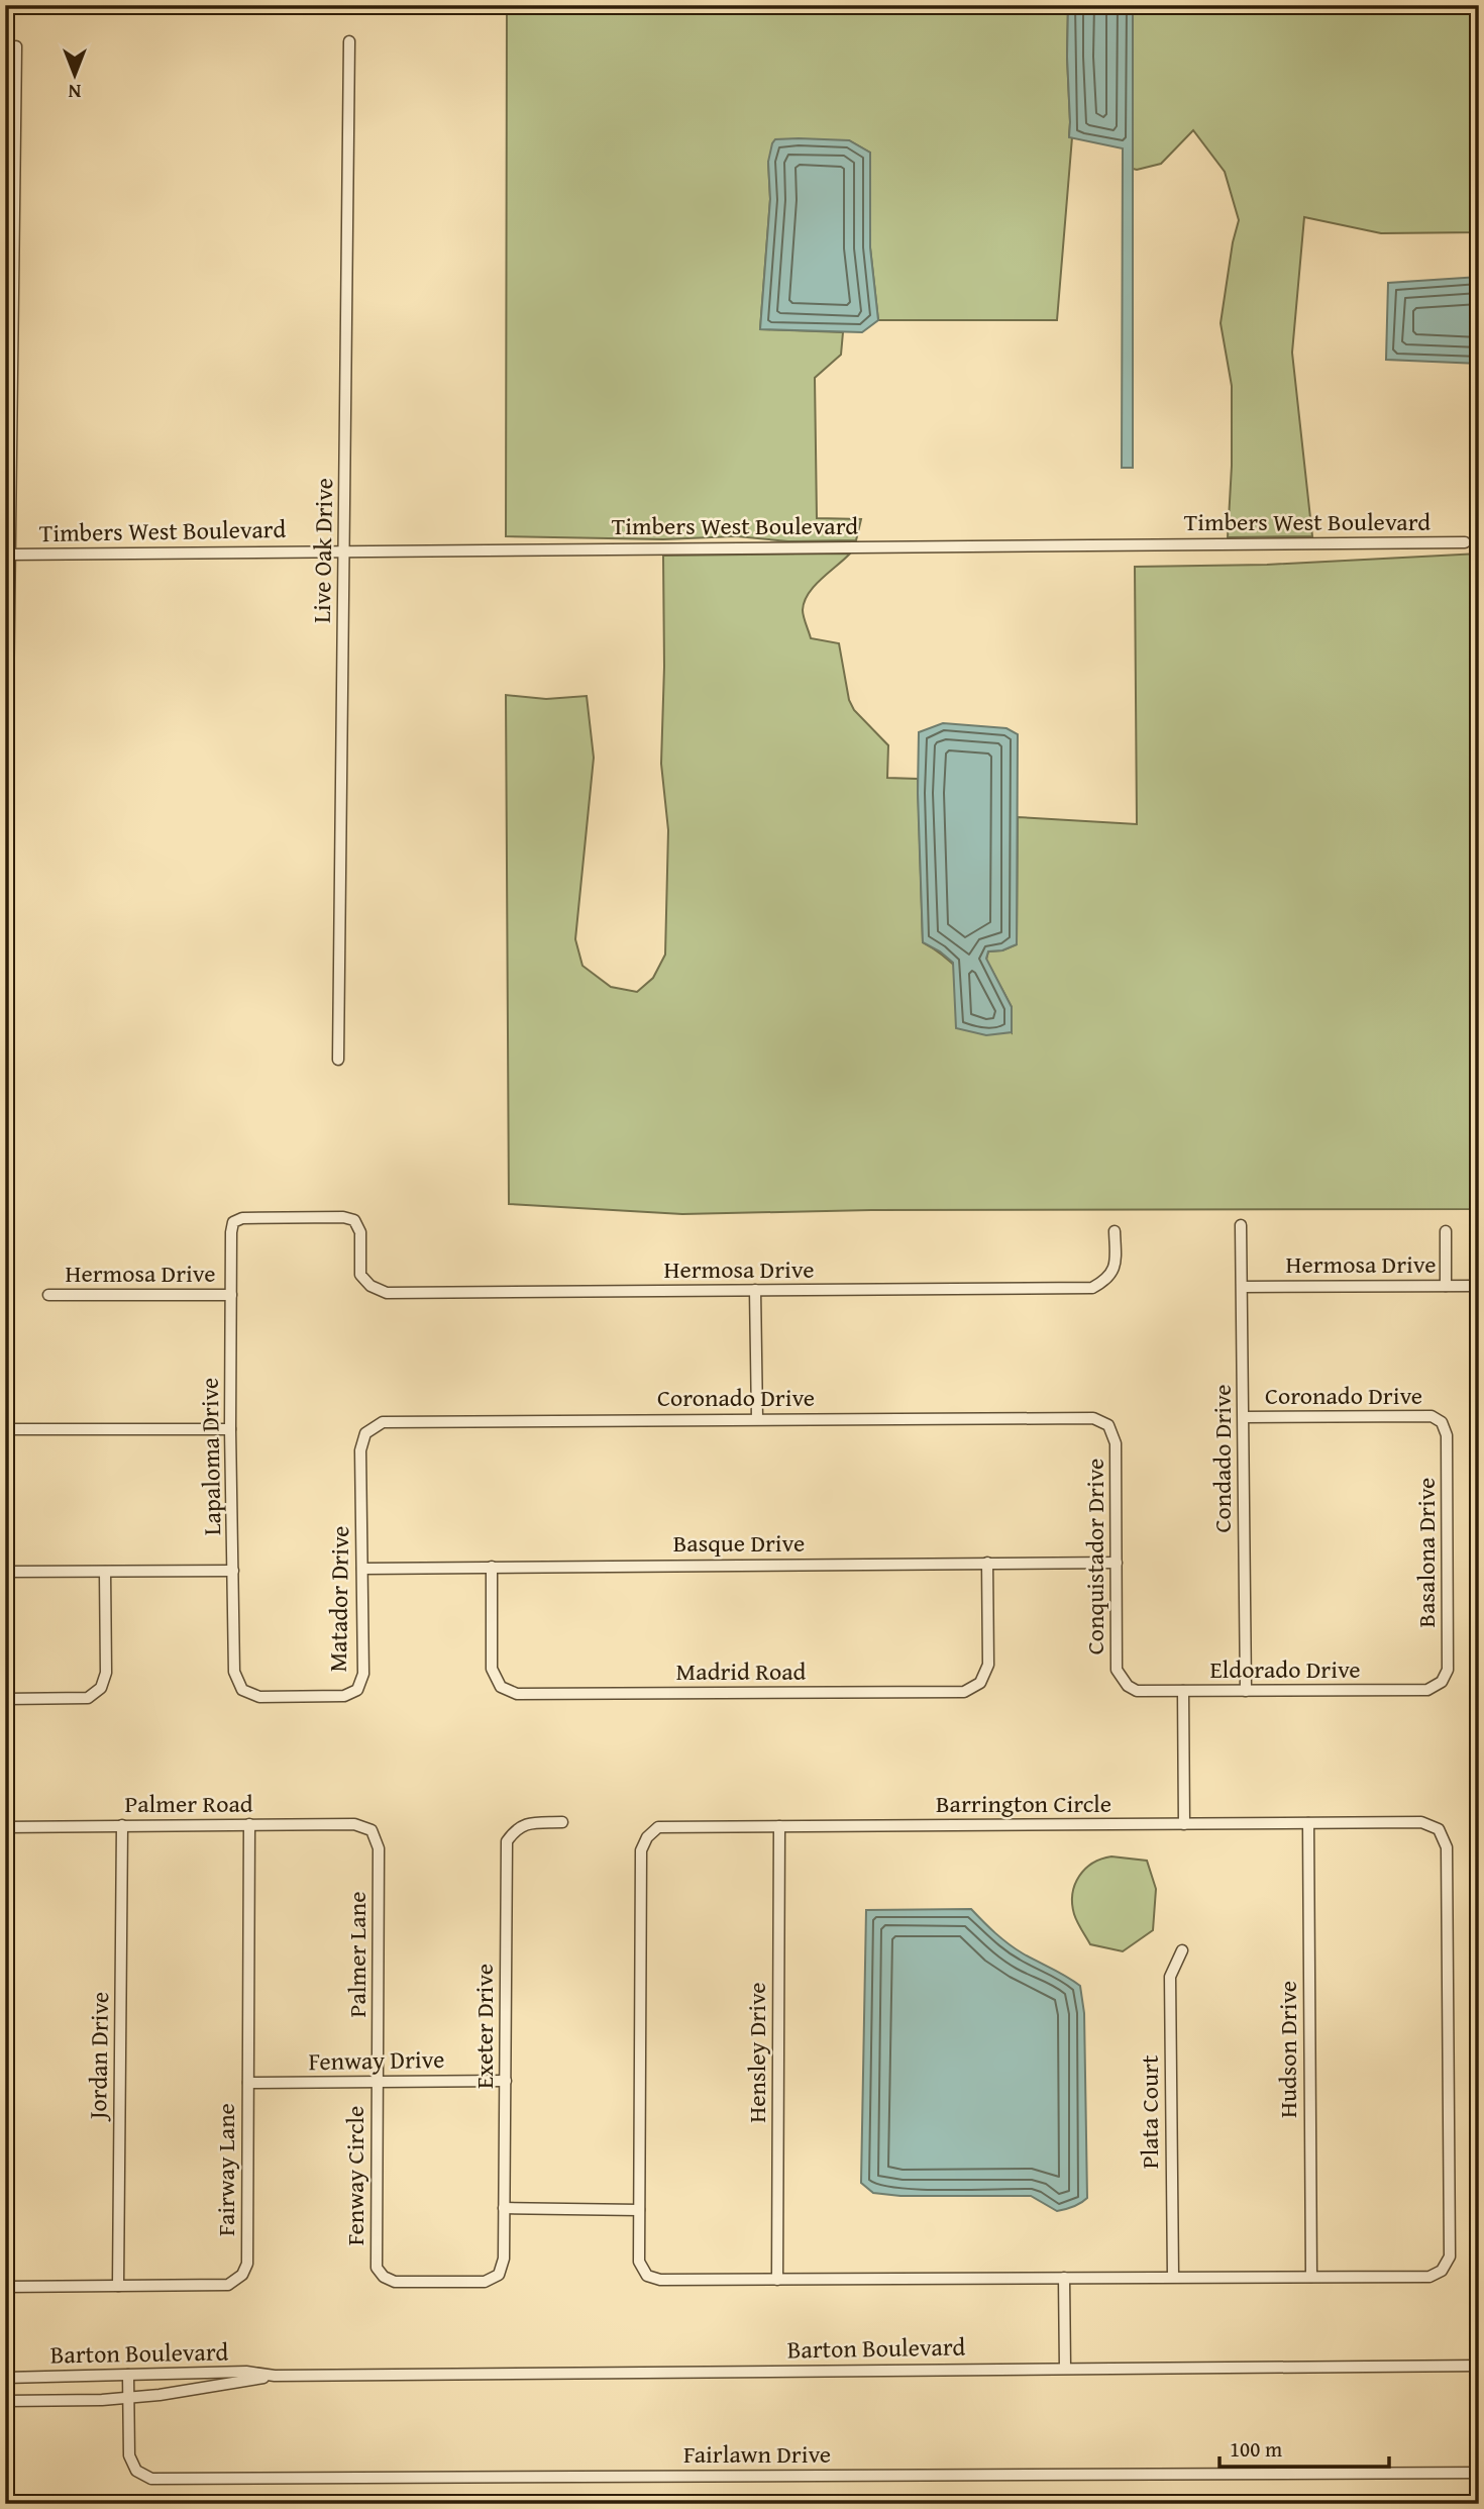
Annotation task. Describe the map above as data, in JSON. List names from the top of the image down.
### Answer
{
  "streets": {
    "street": [
      "Timbers West Boulevard",
      "Live Oak Drive",
      "Hermosa Drive",
      "Coronado Drive",
      "Lapaloma Drive",
      "Condado Drive",
      "Basque Drive",
      "Basalona Drive",
      "Conquistador Drive",
      "Matador Drive",
      "Eldorado Drive",
      "Madrid Road",
      "Palmer Road",
      "Barrington Circle",
      "Palmer Lane",
      "Exeter Drive",
      "Hudson Drive",
      "Hensley Drive",
      "Jordan Drive",
      "Fenway Drive",
      "Plata Court",
      "Fairway Lane",
      "Fenway Circle",
      "Barton Boulevard",
      "Fairlawn Drive"
    ]
  },
  "crossings": [
    ["Timbers West Boulevard", "Live Oak Drive"],
    ["Hermosa Drive", "Lapaloma Drive"],
    ["Hermosa Drive", "Condado Drive"],
    ["Coronado Drive", "Condado Drive"],
    ["Coronado Drive", "Basalona Drive"],
    ["Coronado Drive", "Conquistador Drive"],
    ["Coronado Drive", "Matador Drive"],
    ["Lapaloma Drive", "Matador Drive"],
    ["Condado Drive", "Eldorado Drive"],
    ["Basque Drive", "Conquistador Drive"],
    ["Basque Drive", "Matador Drive"],
    ["Basque Drive", "Madrid Road"],
    ["Basalona Drive", "Eldorado Drive"],
    ["Conquistador Drive", "Eldorado Drive"],
    ["Palmer Road", "Palmer Lane"],
    ["Palmer Road", "Jordan Drive"],
    ["Palmer Road", "Fairway Lane"],
    ["Barrington Circle", "Hudson Drive"],
    ["Barrington Circle", "Hensley Drive"],
    ["Barrington Circle", "Plata Court"],
    ["Palmer Lane", "Fenway Drive"],
    ["Palmer Lane", "Fenway Circle"],
    ["Exeter Drive", "Fenway Drive"],
    ["Exeter Drive", "Fenway Circle"],
    ["Jordan Drive", "Fairway Lane"],
    ["Fenway Drive", "Fairway Lane"],
    ["Fenway Drive", "Fenway Circle"],
    ["Barton Boulevard", "Fairlawn Drive"]
  ],
  "scale_bar": "100 m",
  "north": "bottom"
}
